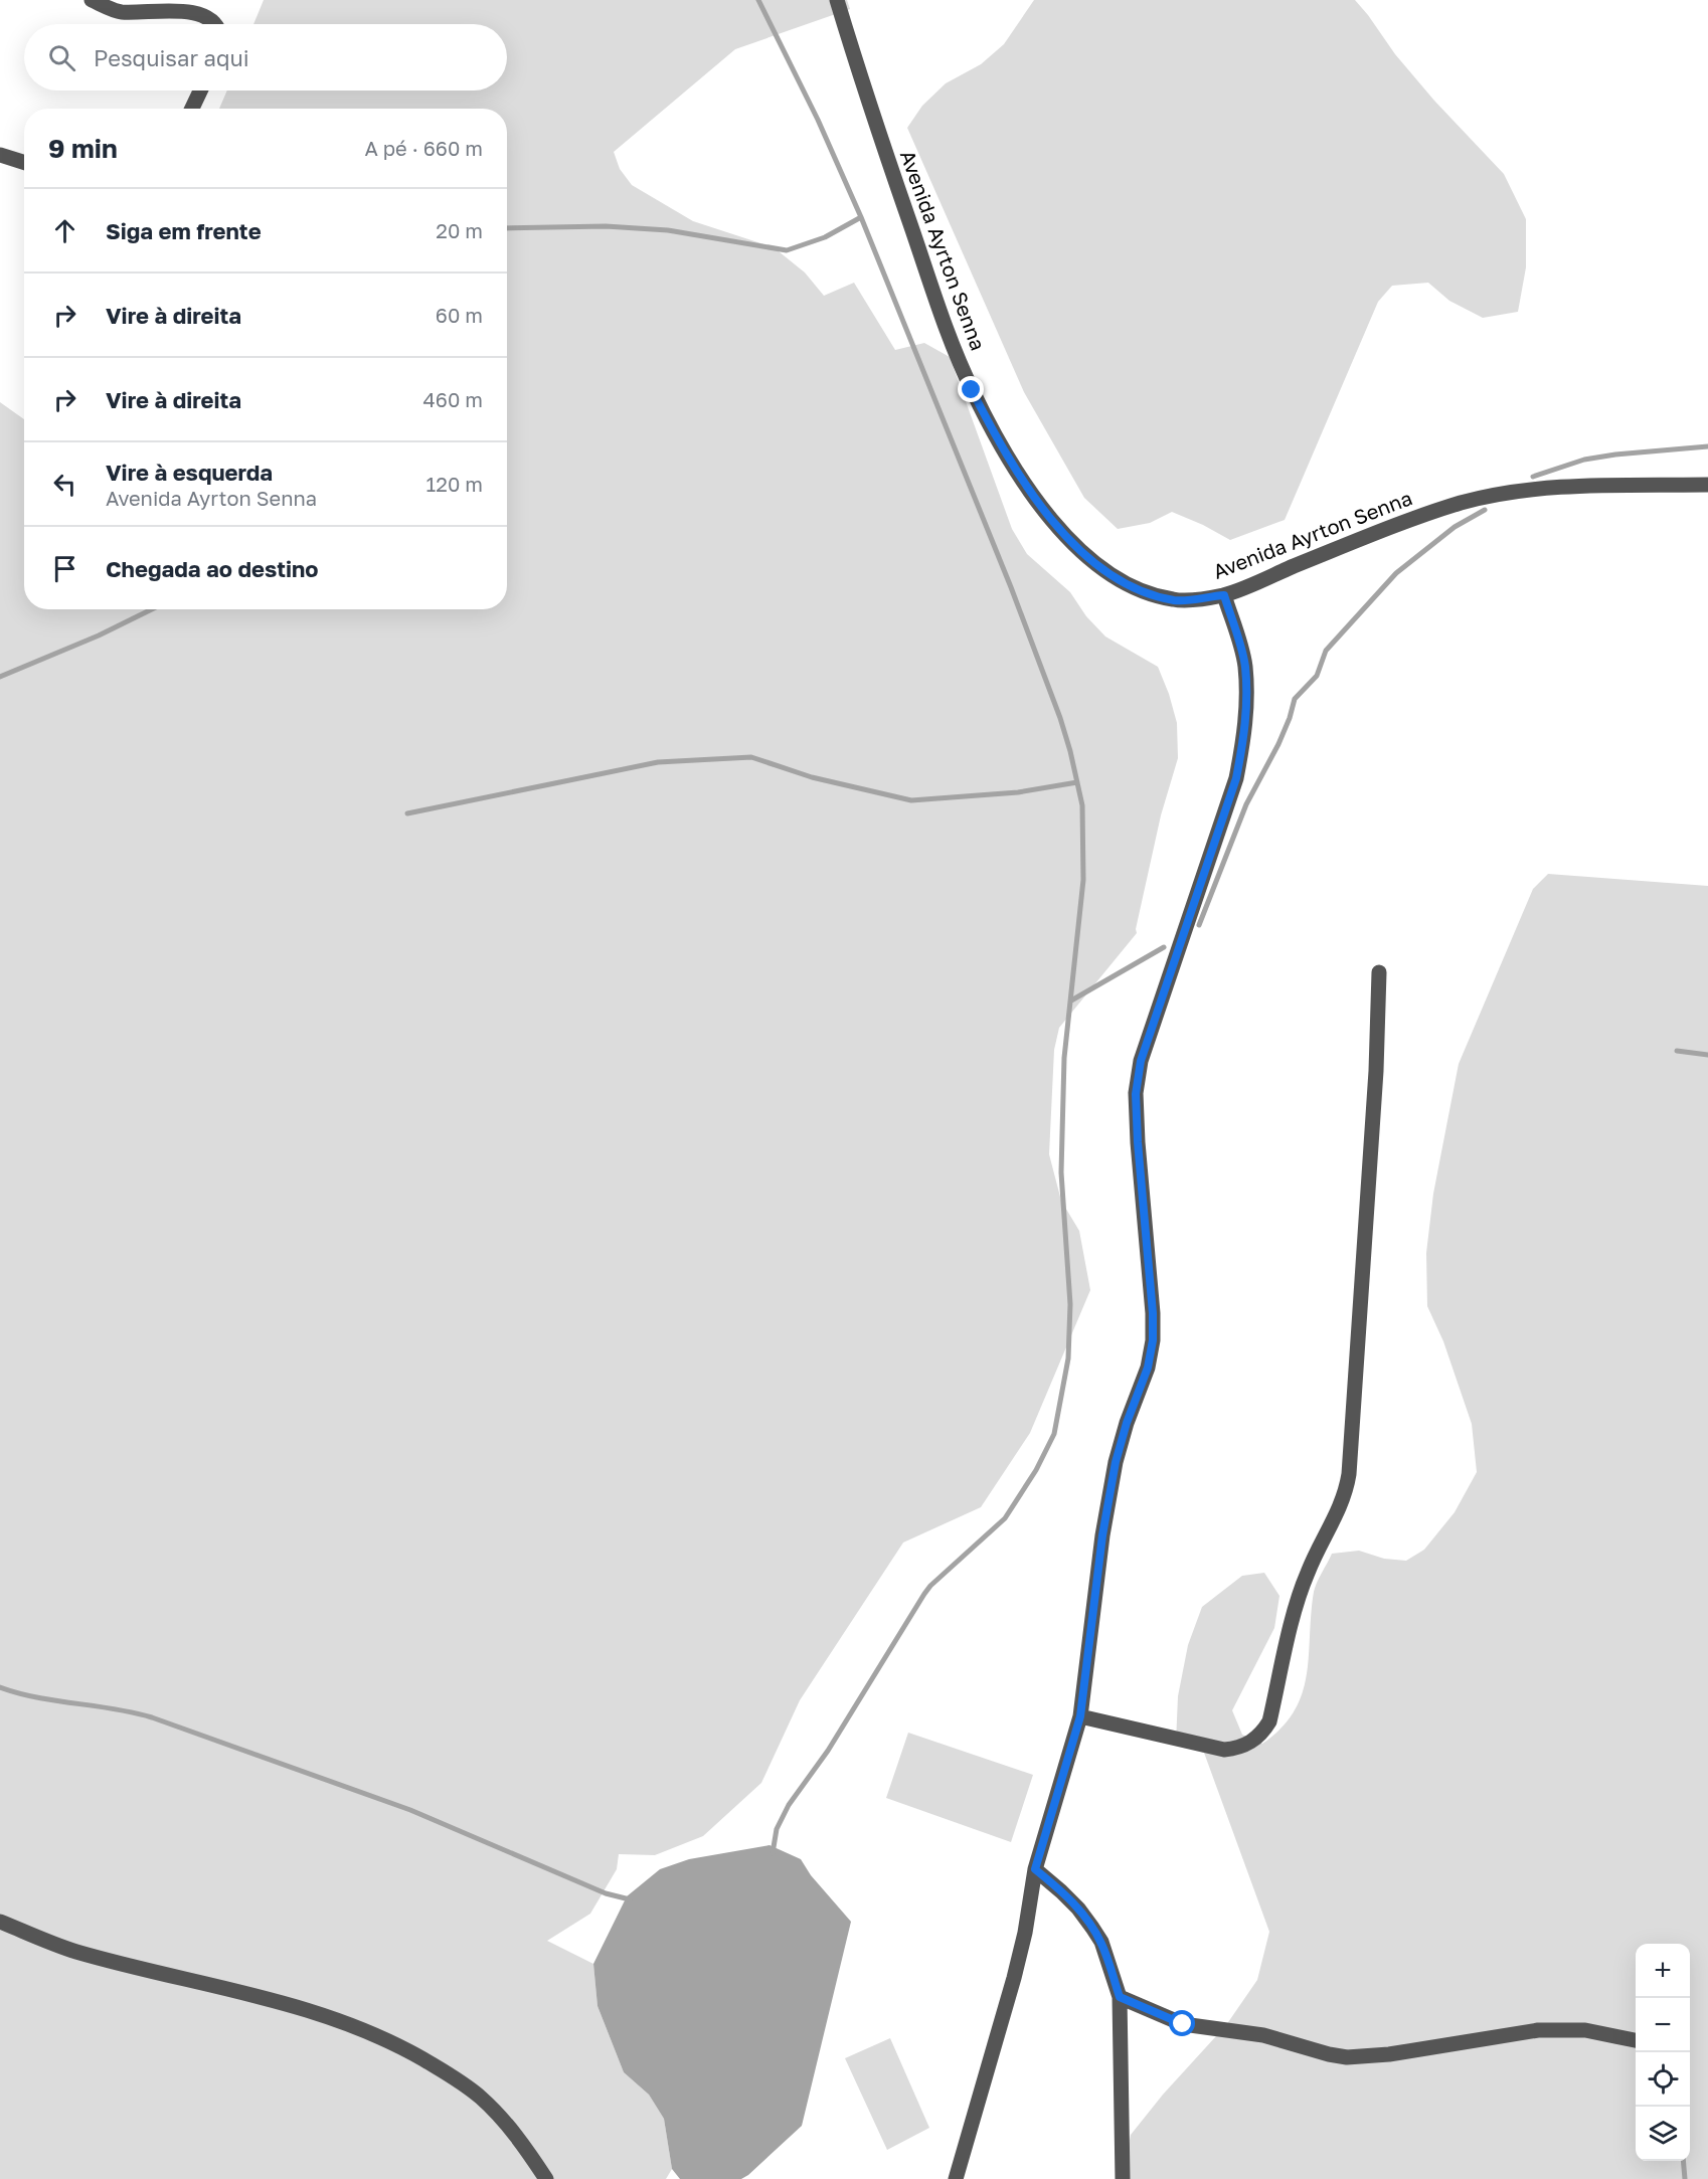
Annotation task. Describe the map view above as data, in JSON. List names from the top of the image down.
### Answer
{
  "streets": {
    "street": ["Avenida Ayrton Senna"]
  },
  "page": {
    "search": "Pesquisar aqui",
    "heading": ["9 min", "A pé · 660 m"],
    "list": [
      ["Siga em frente", "20 m"],
      ["Vire à direita", "60 m"],
      ["Vire à direita", "460 m"],
      ["Vire à esquerda", "Avenida Ayrton Senna", "120 m"],
      "Chegada ao destino"
    ],
    "map_buttons": ["+", "−"]
  }
}
